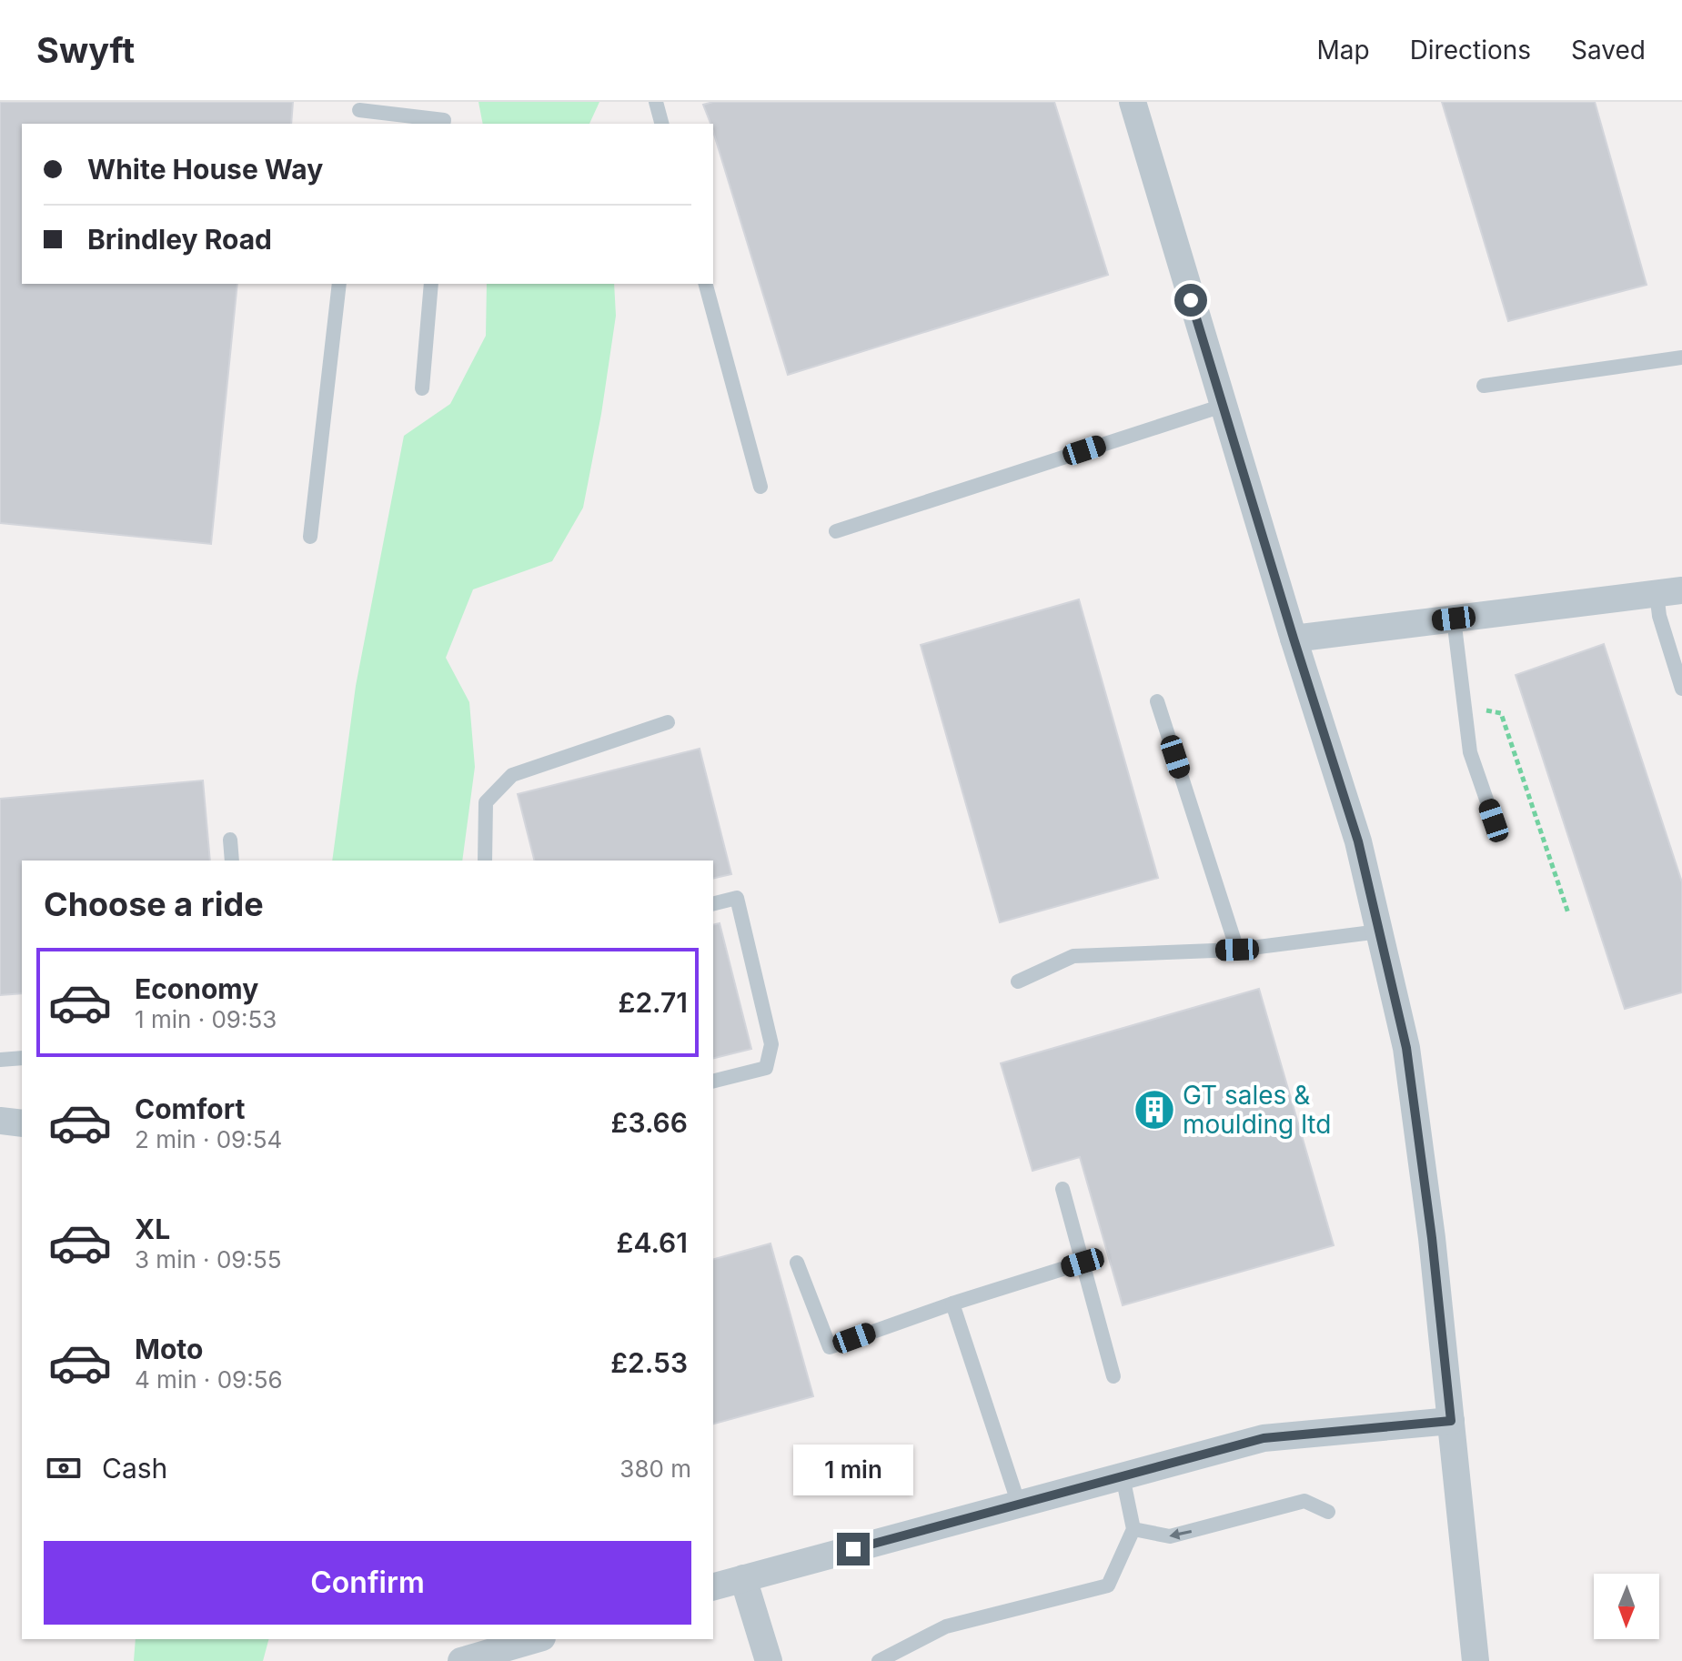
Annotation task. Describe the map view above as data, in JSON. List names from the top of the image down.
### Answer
{
  "places": {
    "building": ["GT sales & moulding ltd"]
  },
  "north": "bottom",
  "page": {
    "header": "Swyft",
    "nav": ["Map", "Directions", "Saved"],
    "banner": ["White House Way", "Brindley Road"],
    "heading": "Choose a ride",
    "list": [
      {
        "name": "Economy",
        "note": "1 min · 09:53",
        "value": "£2.71"
      },
      {
        "name": "Comfort",
        "note": "2 min · 09:54",
        "value": "£3.66"
      },
      {
        "name": "XL",
        "note": "3 min · 09:55",
        "value": "£4.61"
      },
      {
        "name": "Moto",
        "note": "4 min · 09:56",
        "value": "£2.53"
      }
    ],
    "pay": ["Cash", "380 m"],
    "bubble": "1 min",
    "buttons": "Confirm"
  }
}
